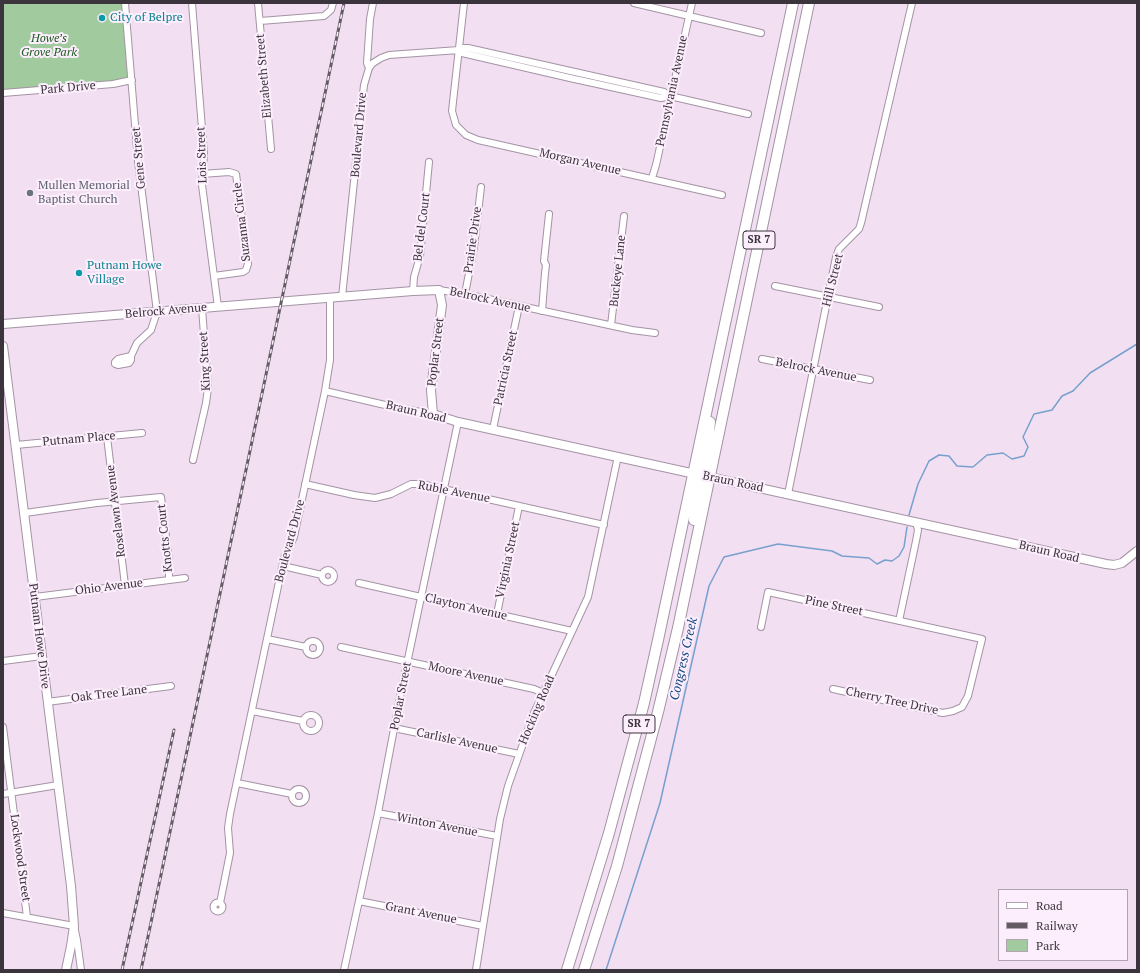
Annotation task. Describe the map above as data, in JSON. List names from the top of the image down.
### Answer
{
  "streets": {
    "highway": ["SR 7"],
    "street": [
      "Elizabeth Street",
      "Park Drive",
      "Pennsylvania Avenue",
      "Boulevard Drive",
      "Lois Street",
      "Gene Street",
      "Morgan Avenue",
      "Suzanna Circle",
      "Bel del Court",
      "Prairie Drive",
      "Buckeye Lane",
      "Hill Street",
      "Belrock Avenue",
      "Poplar Street",
      "King Street",
      "Patricia Street",
      "Braun Road",
      "Putnam Place",
      "Ruble Avenue",
      "Roselawn Avenue",
      "Knotts Court",
      "Virginia Street",
      "Ohio Avenue",
      "Pine Street",
      "Clayton Avenue",
      "Putnam Howe Drive",
      "Moore Avenue",
      "Oak Tree Lane",
      "Cherry Tree Drive",
      "Hocking Road",
      "Carlisle Avenue",
      "Winton Avenue",
      "Lockwood Street",
      "Grant Avenue"
    ]
  },
  "crossings": [
    ["Park Drive", "Gene Street"],
    ["Pennsylvania Avenue", "Morgan Avenue"],
    ["Boulevard Drive", "Belrock Avenue"],
    ["Boulevard Drive", "Braun Road"],
    ["Boulevard Drive", "Ruble Avenue"],
    ["Lois Street", "Suzanna Circle"],
    ["Lois Street", "Belrock Avenue"],
    ["Gene Street", "Belrock Avenue"],
    ["Bel del Court", "Belrock Avenue"],
    ["Prairie Drive", "Belrock Avenue"],
    ["SR 7", "Braun Road"],
    ["Buckeye Lane", "Belrock Avenue"],
    ["Hill Street", "Belrock Avenue"],
    ["Hill Street", "Braun Road"],
    ["Belrock Avenue", "Poplar Street"],
    ["Belrock Avenue", "King Street"],
    ["Belrock Avenue", "Patricia Street"],
    ["Poplar Street", "Braun Road"],
    ["Poplar Street", "Ruble Avenue"],
    ["Poplar Street", "Clayton Avenue"],
    ["Poplar Street", "Moore Avenue"],
    ["Poplar Street", "Carlisle Avenue"],
    ["Poplar Street", "Winton Avenue"],
    ["Poplar Street", "Grant Avenue"],
    ["Patricia Street", "Braun Road"],
    ["Braun Road", "Hocking Road"],
    ["Putnam Place", "Roselawn Avenue"],
    ["Putnam Place", "Putnam Howe Drive"],
    ["Ruble Avenue", "Virginia Street"],
    ["Ruble Avenue", "Hocking Road"],
    ["Roselawn Avenue", "Knotts Court"],
    ["Roselawn Avenue", "Ohio Avenue"],
    ["Knotts Court", "Ohio Avenue"],
    ["Virginia Street", "Clayton Avenue"],
    ["Ohio Avenue", "Putnam Howe Drive"],
    ["Pine Street", "Cherry Tree Drive"],
    ["Clayton Avenue", "Hocking Road"],
    ["Putnam Howe Drive", "Oak Tree Lane"],
    ["Moore Avenue", "Hocking Road"],
    ["Hocking Road", "Carlisle Avenue"],
    ["Hocking Road", "Winton Avenue"],
    ["Hocking Road", "Grant Avenue"]
  ],
  "water": ["Congress Creek"],
  "parks": ["Howe’s Grove Park"],
  "places": ["City of Belpre", "Mullen Memorial Baptist Church", "Putnam Howe Village"],
  "legend": ["Road", "Railway", "Park"]
}
